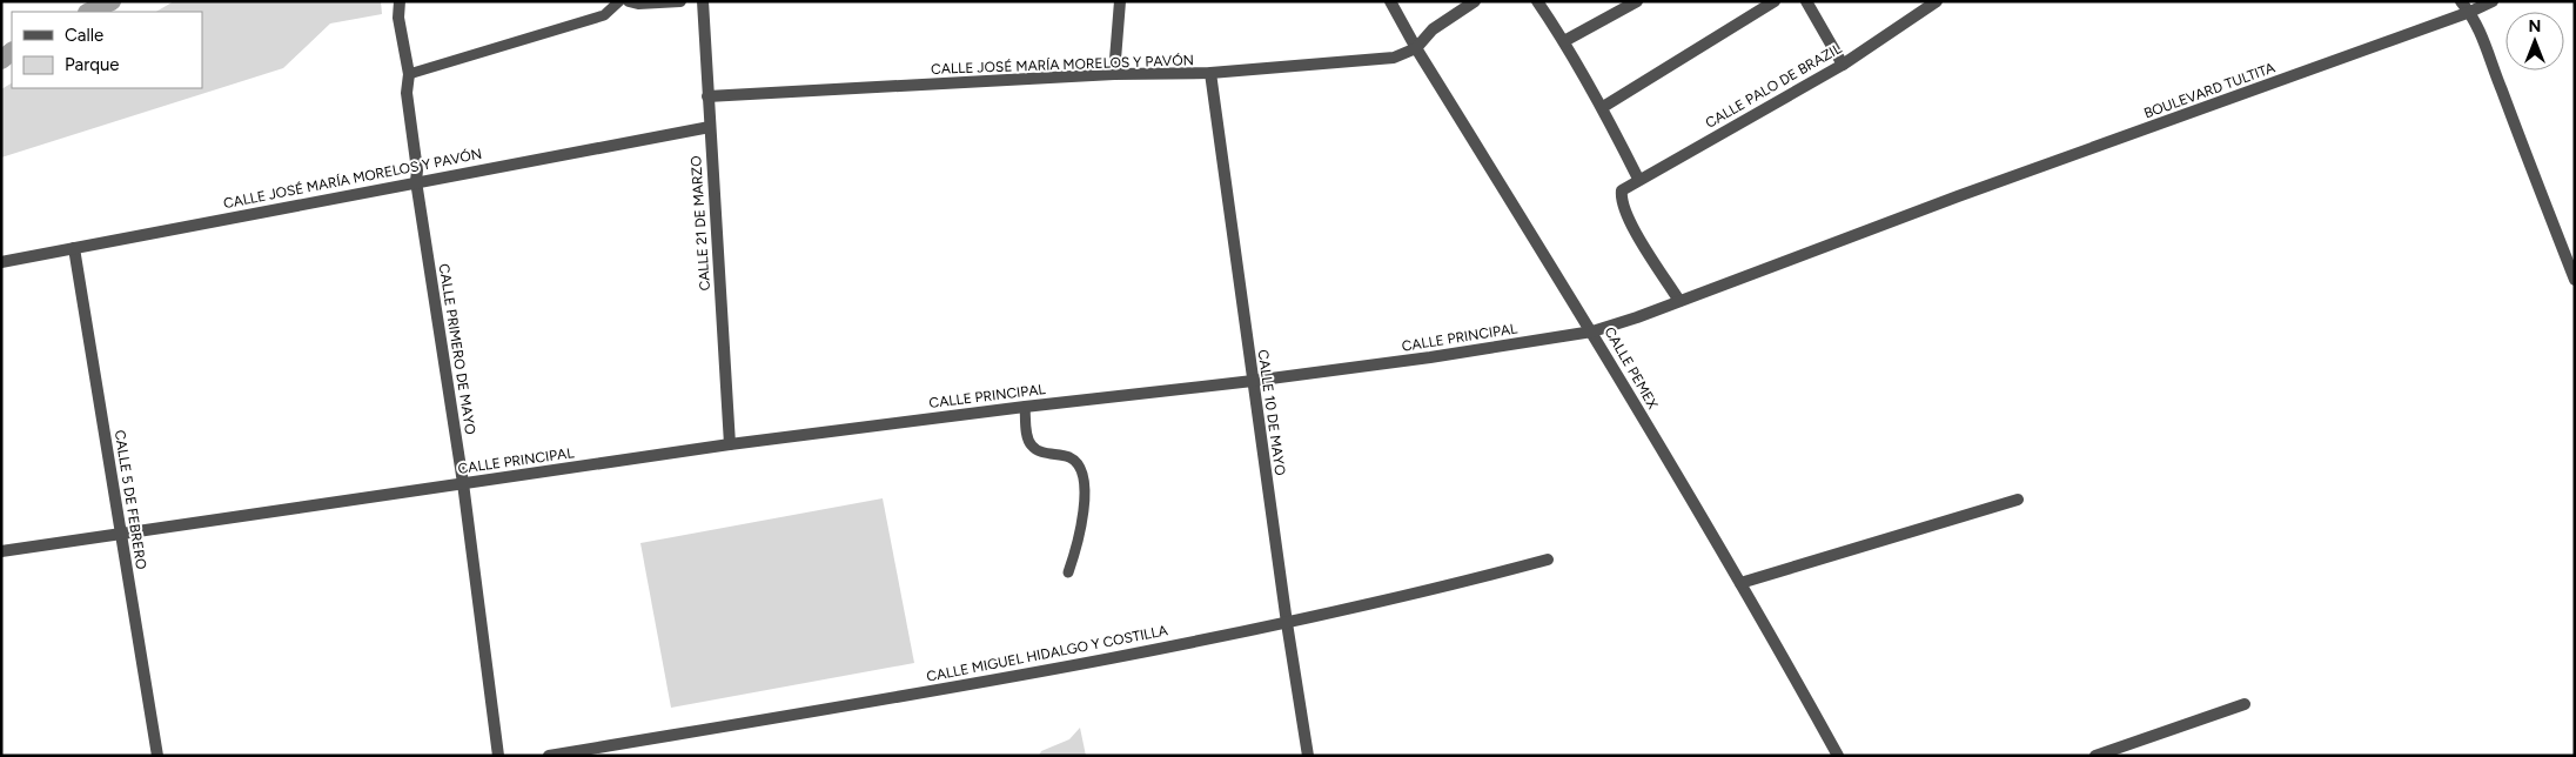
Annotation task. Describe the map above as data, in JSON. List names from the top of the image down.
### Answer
{
  "streets": {
    "street": [
      "CALLE JOSÉ MARÍA MORELOS Y PAVÓN",
      "CALLE PALO DE BRAZIL",
      "BOULEVARD TULTITA",
      "CALLE 21 DE MARZO",
      "CALLE PRINCIPAL",
      "CALLE PRIMERO DE MAYO",
      "CALLE PEMEX",
      "CALLE 10 DE MAYO",
      "CALLE 5 DE FEBRERO",
      "CALLE MIGUEL HIDALGO Y COSTILLA"
    ]
  },
  "crossings": [
    ["CALLE JOSÉ MARÍA MORELOS Y PAVÓN", "CALLE 21 DE MARZO"],
    ["CALLE JOSÉ MARÍA MORELOS Y PAVÓN", "CALLE PRIMERO DE MAYO"],
    ["CALLE JOSÉ MARÍA MORELOS Y PAVÓN", "CALLE PEMEX"],
    ["CALLE JOSÉ MARÍA MORELOS Y PAVÓN", "CALLE 10 DE MAYO"],
    ["CALLE JOSÉ MARÍA MORELOS Y PAVÓN", "CALLE 5 DE FEBRERO"],
    ["CALLE PALO DE BRAZIL", "CALLE PRINCIPAL"],
    ["BOULEVARD TULTITA", "CALLE PRINCIPAL"],
    ["CALLE 21 DE MARZO", "CALLE PRINCIPAL"],
    ["CALLE PRINCIPAL", "CALLE PRIMERO DE MAYO"],
    ["CALLE PRINCIPAL", "CALLE PEMEX"],
    ["CALLE PRINCIPAL", "CALLE 10 DE MAYO"],
    ["CALLE PRINCIPAL", "CALLE 5 DE FEBRERO"],
    ["CALLE 10 DE MAYO", "CALLE MIGUEL HIDALGO Y COSTILLA"]
  ],
  "legend": ["Calle", "Parque"],
  "north": "top"
}
